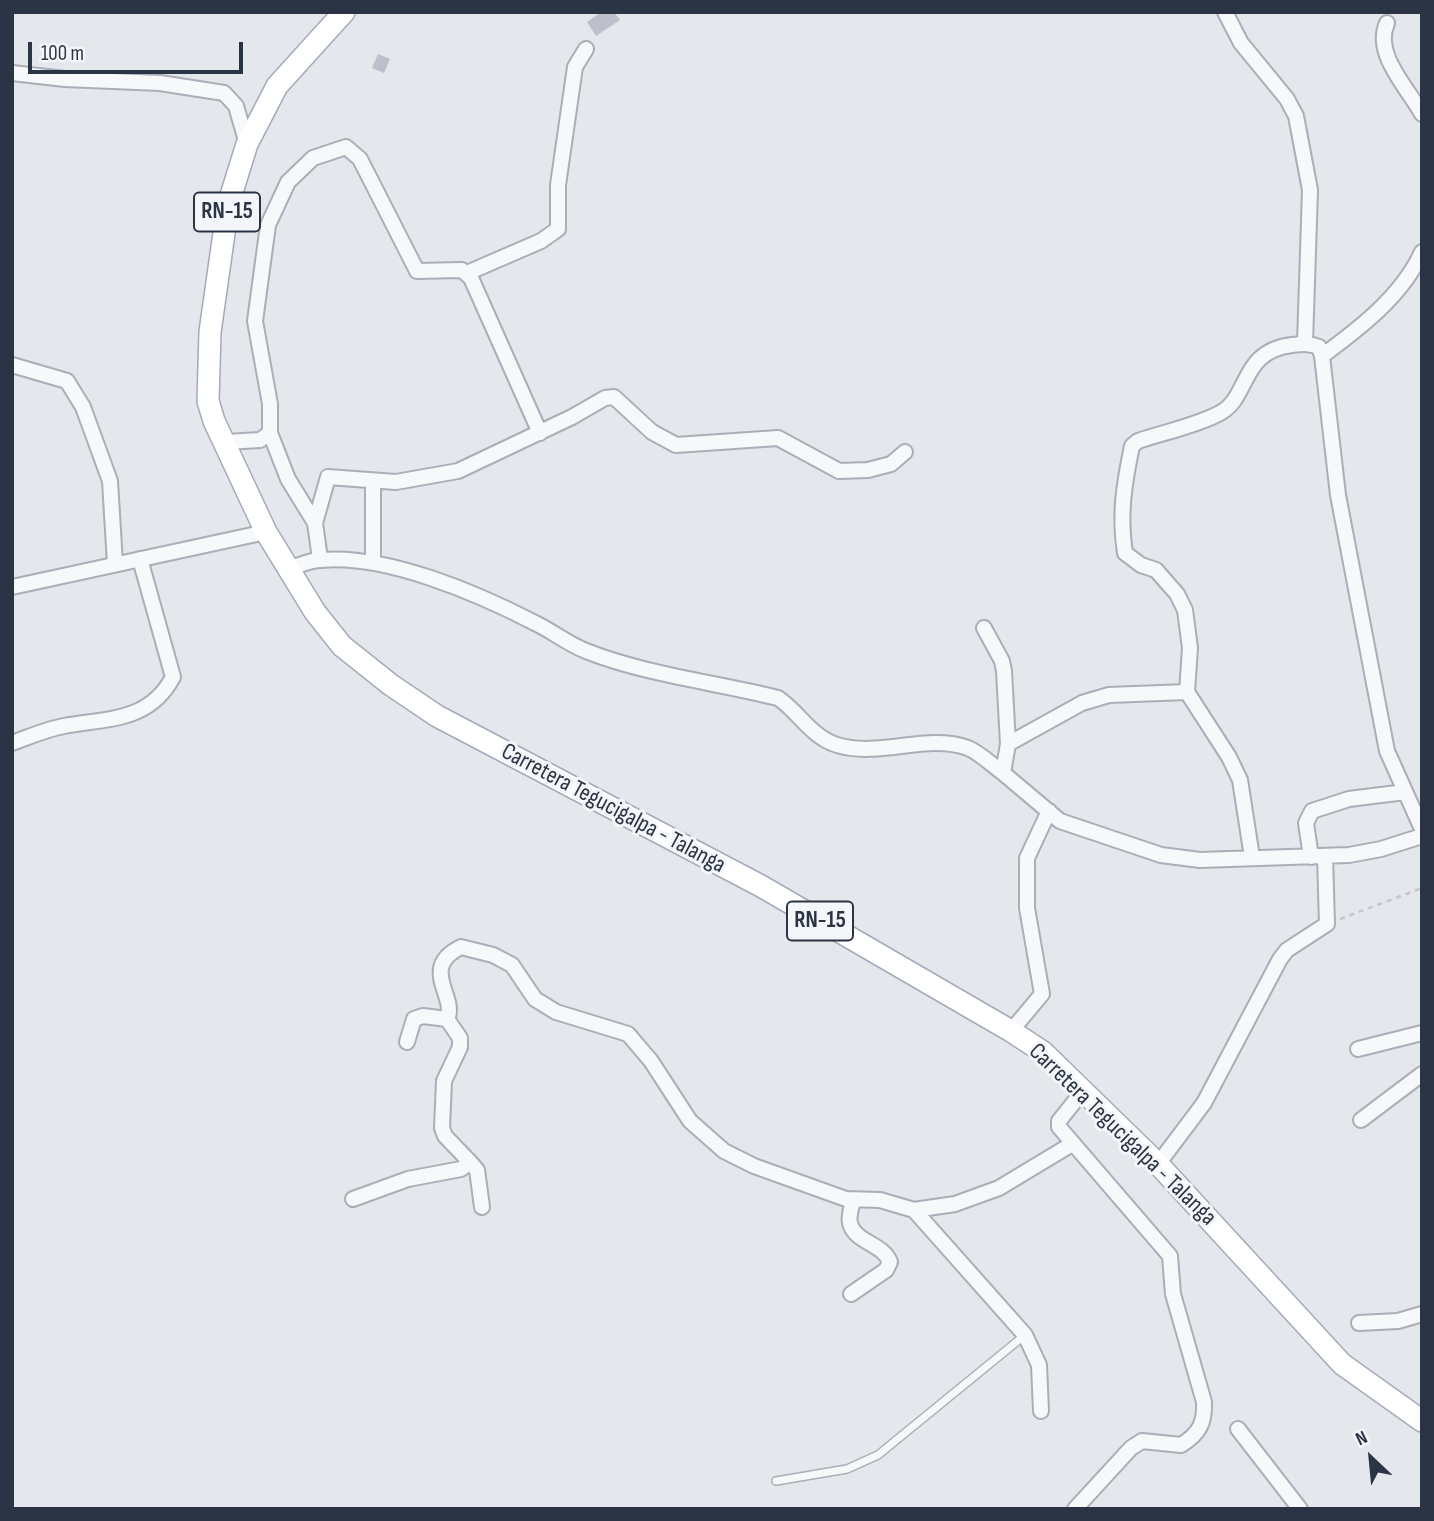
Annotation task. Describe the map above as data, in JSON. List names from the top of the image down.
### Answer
{
  "streets": {
    "main road": ["RN-15", "Carretera Tegucigalpa - Talanga"]
  },
  "scale_bar": "100 m",
  "north": "top left"
}
